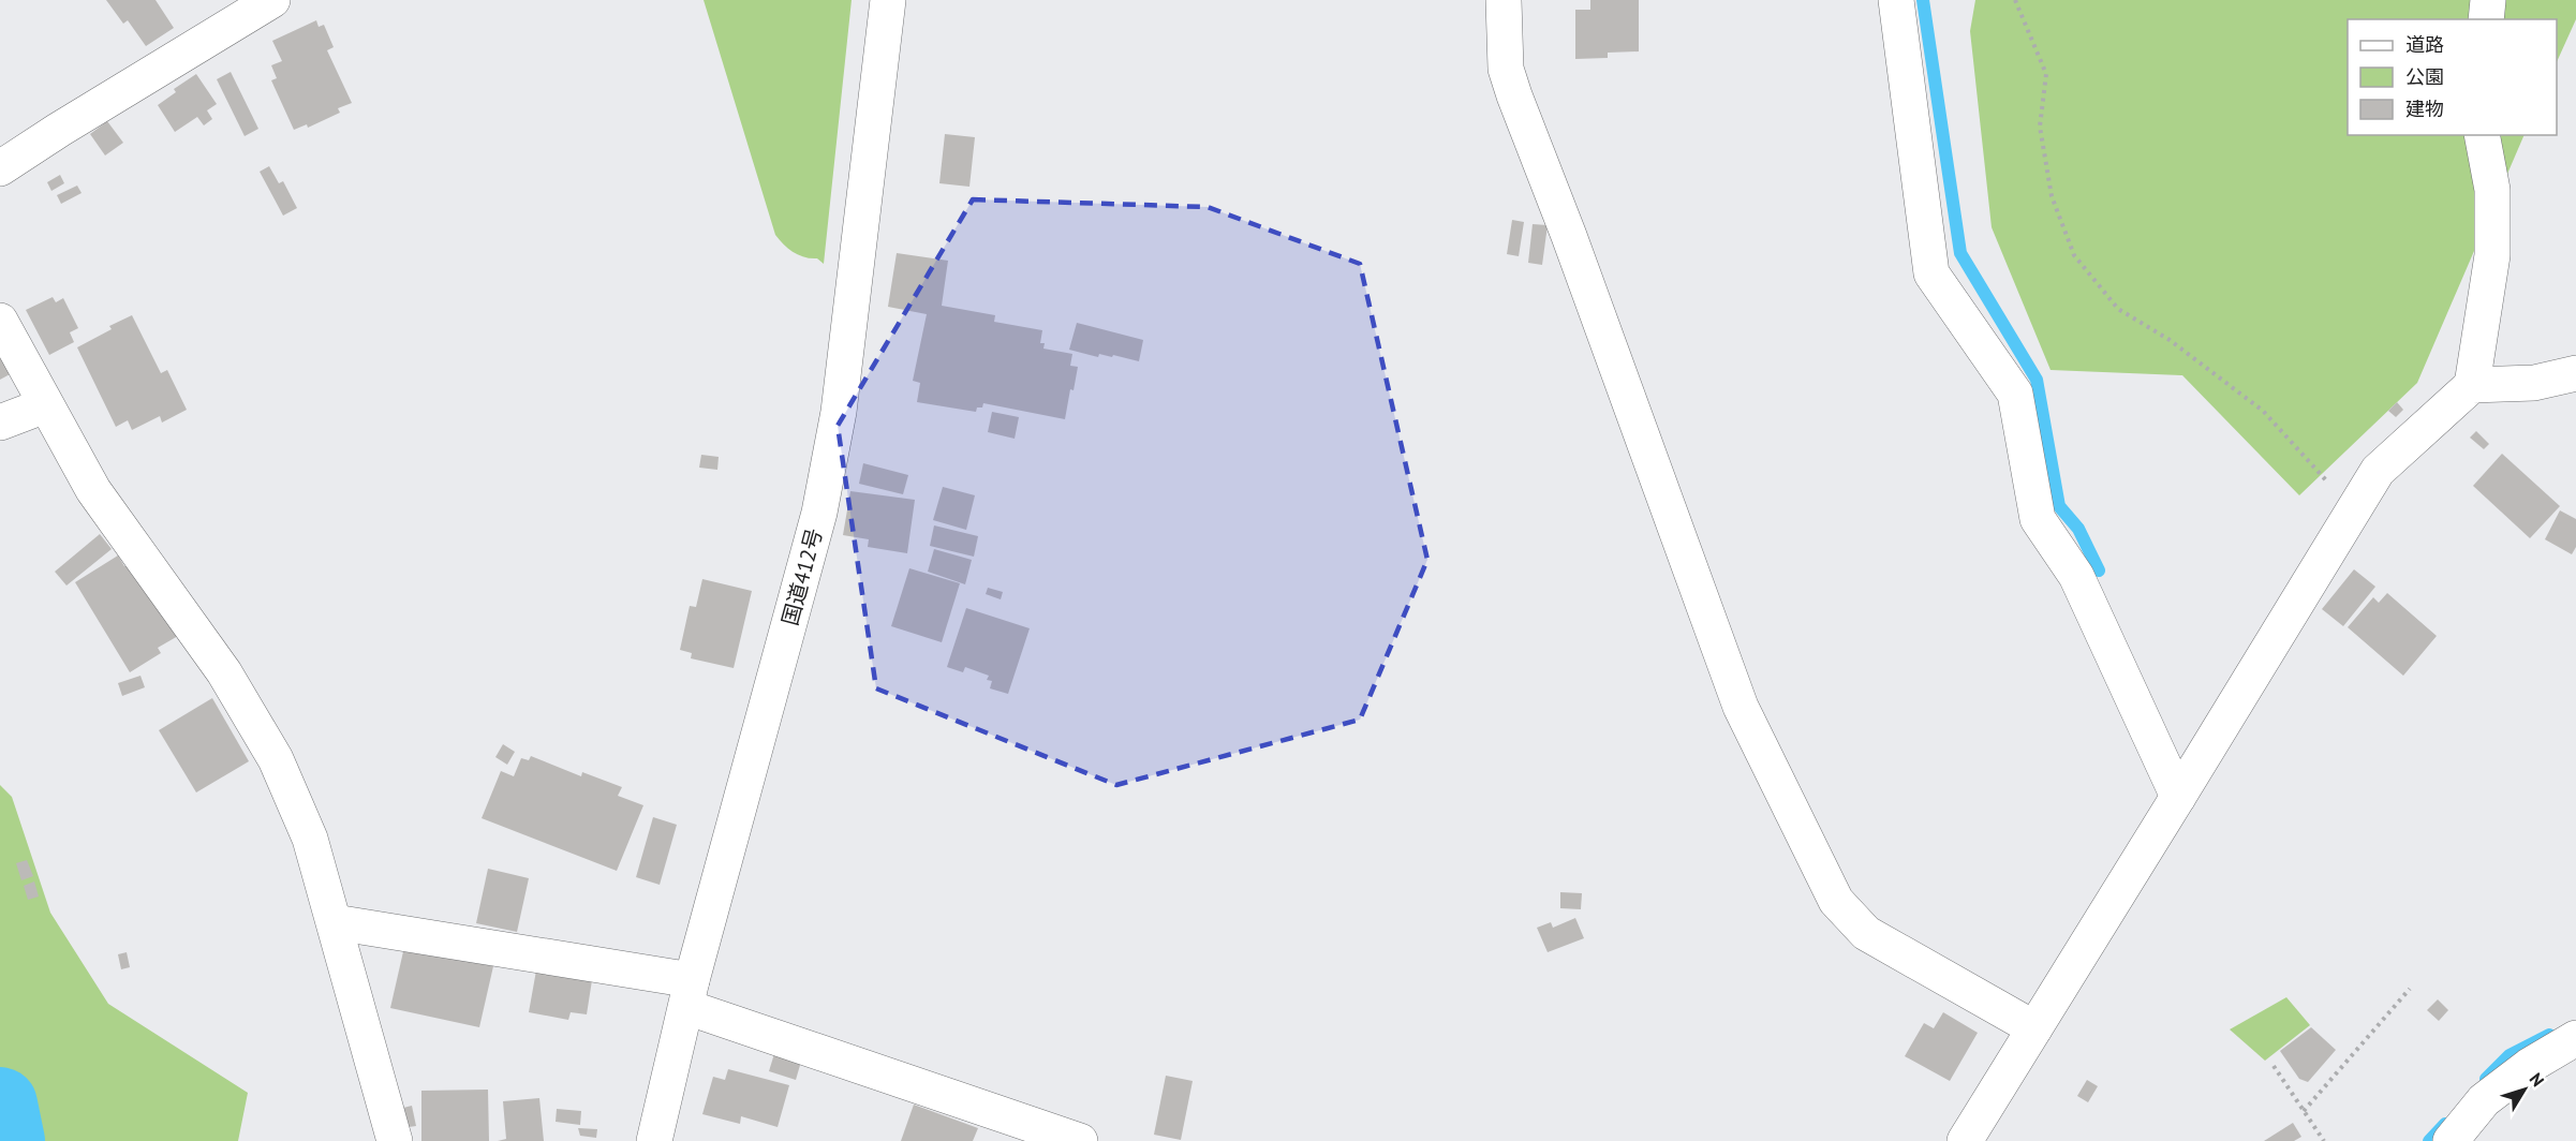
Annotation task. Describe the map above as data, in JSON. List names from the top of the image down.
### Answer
{
  "streets": {
    "main road": ["国道412号"]
  },
  "legend": ["道路", "公園", "建物"],
  "north": "top right"
}
